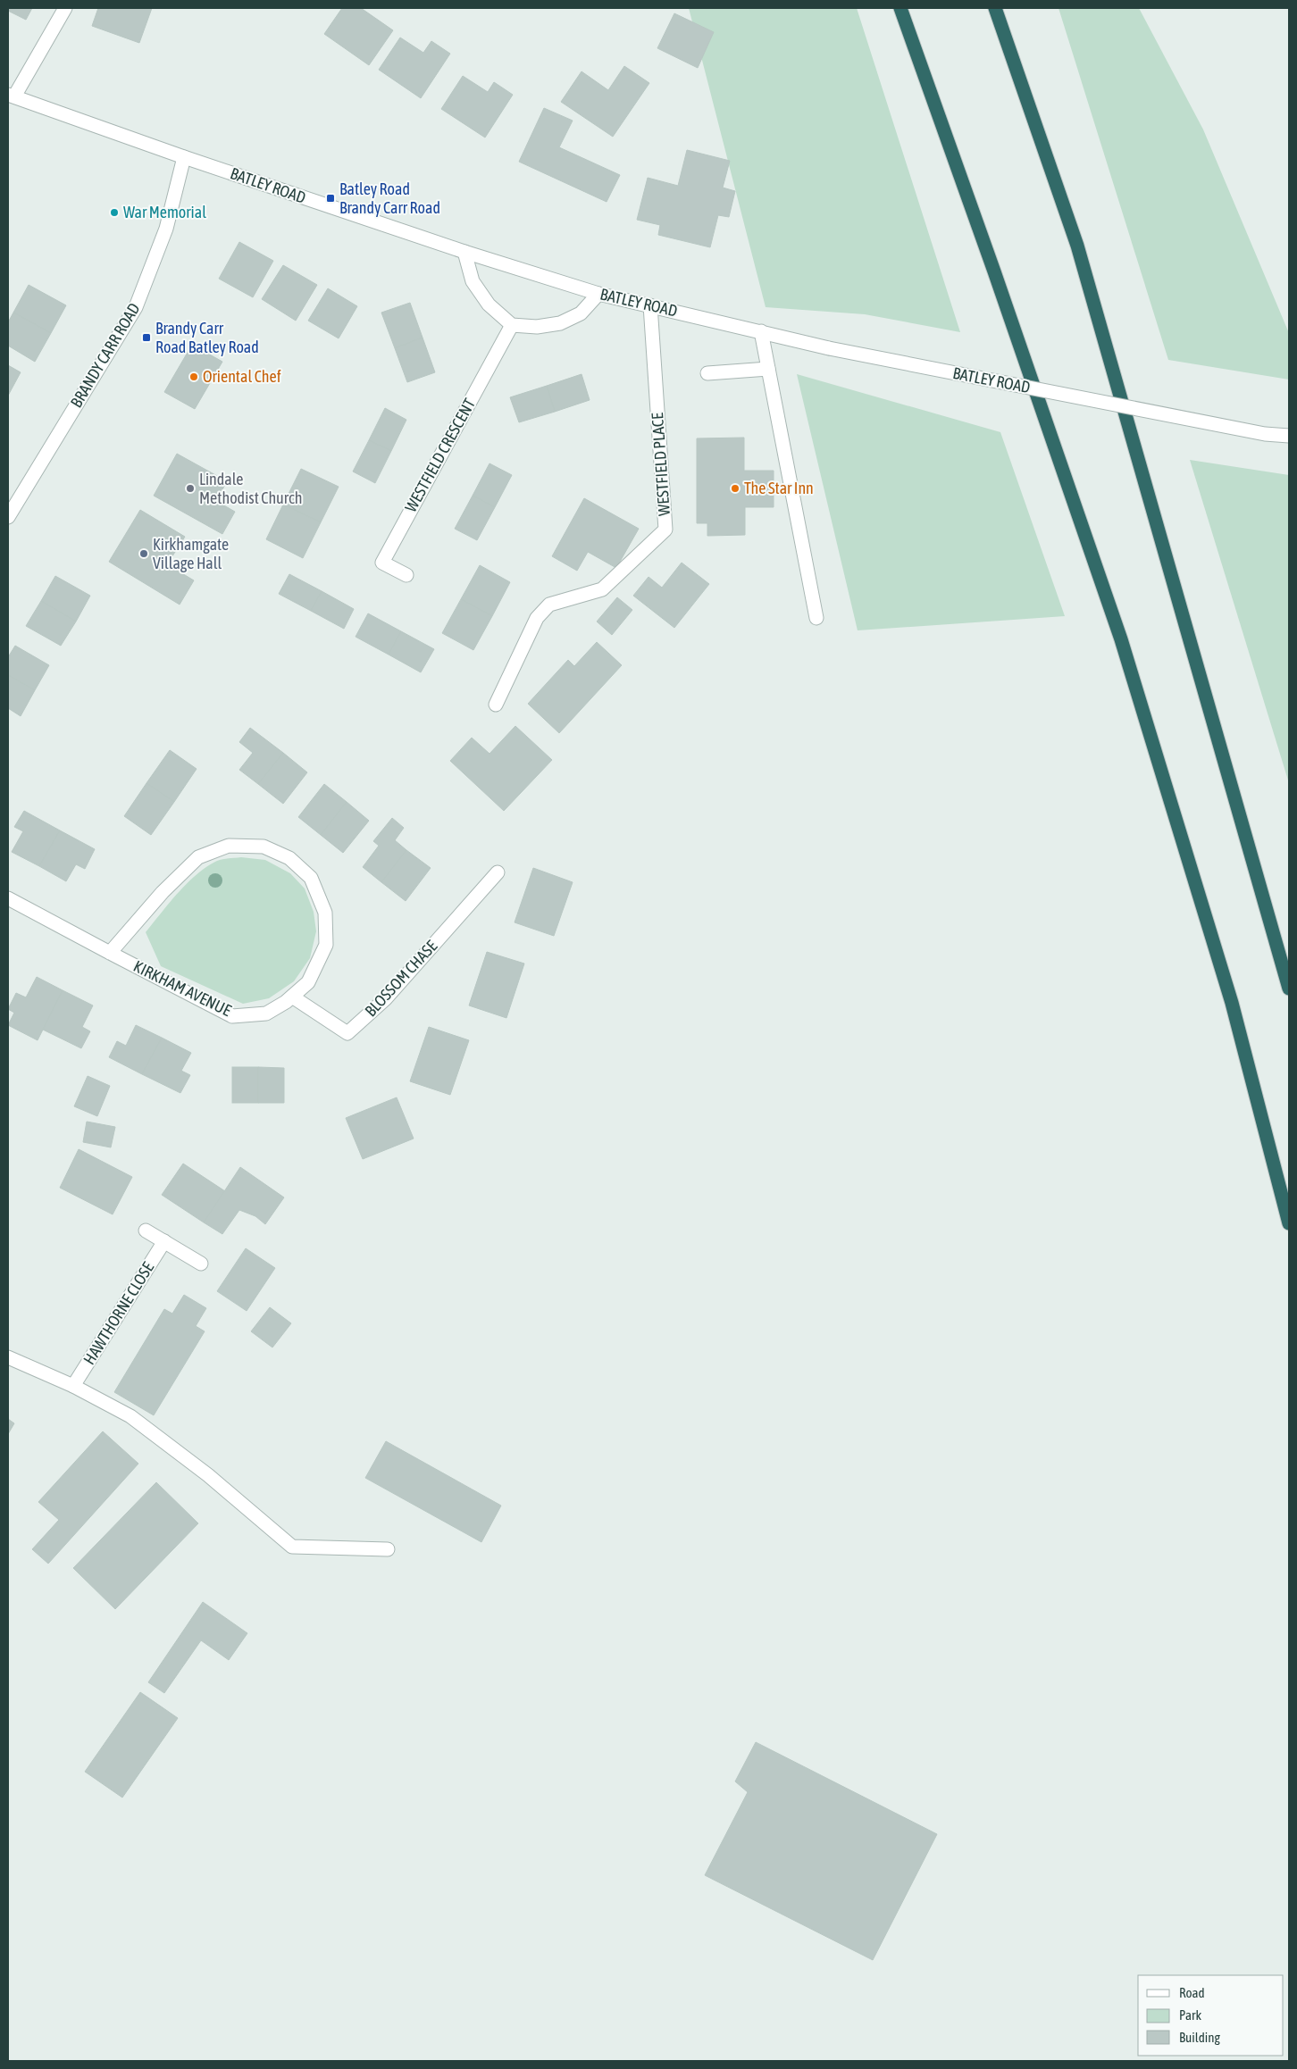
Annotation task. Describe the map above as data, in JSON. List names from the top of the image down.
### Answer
{
  "streets": {
    "street": [
      "BATLEY ROAD",
      "BRANDY CARR ROAD",
      "WESTFIELD CRESCENT",
      "WESTFIELD PLACE",
      "BLOSSOM CHASE",
      "KIRKHAM AVENUE",
      "HAWTHORNE CLOSE"
    ]
  },
  "crossings": [
    ["BATLEY ROAD", "BRANDY CARR ROAD"],
    ["BATLEY ROAD", "WESTFIELD PLACE"],
    ["BLOSSOM CHASE", "KIRKHAM AVENUE"]
  ],
  "places": {
    "transit": ["Batley Road Brandy Carr Road", "Brandy Carr Road Batley Road"],
    "other": [
      "War Memorial",
      "Oriental Chef",
      "Lindale Methodist Church",
      "The Star Inn",
      "Kirkhamgate Village Hall"
    ]
  },
  "legend": ["Road", "Park", "Building"]
}
